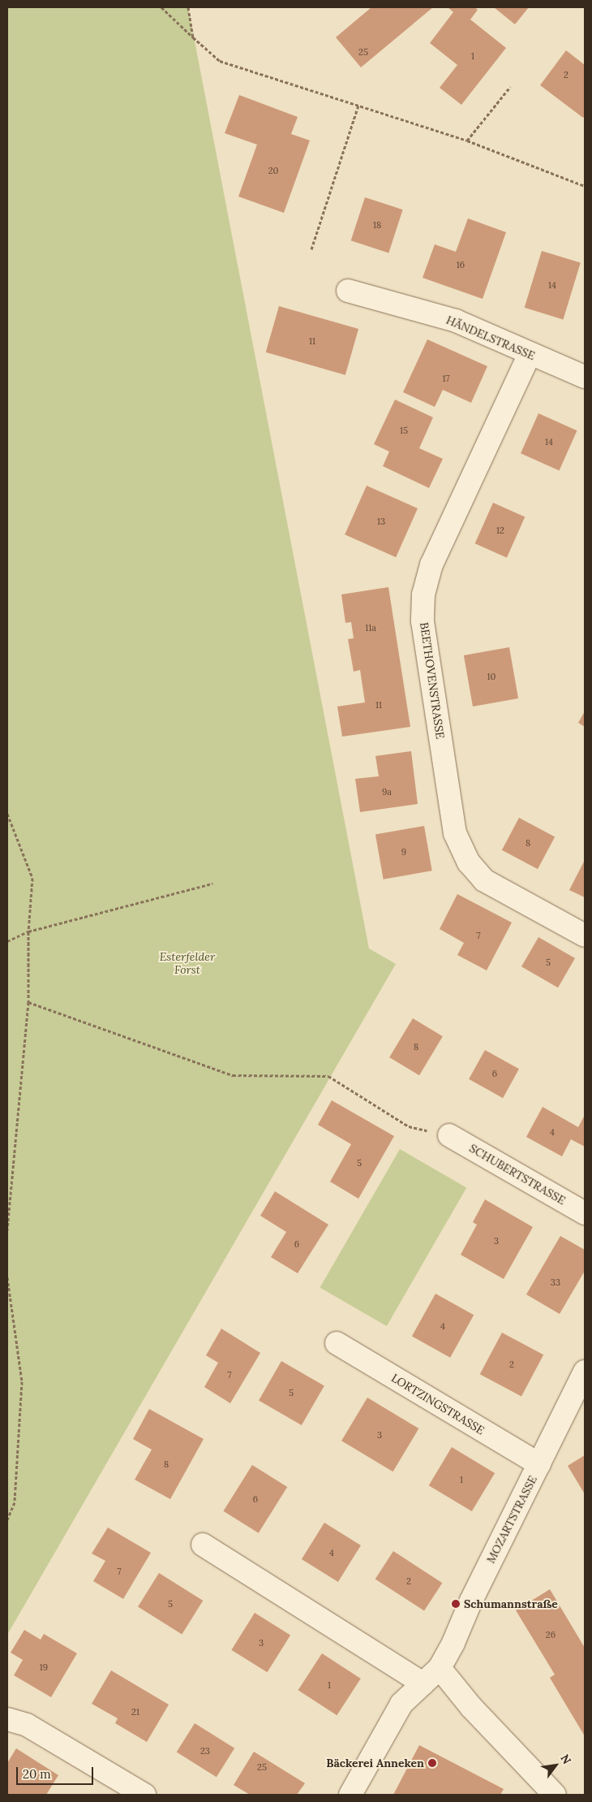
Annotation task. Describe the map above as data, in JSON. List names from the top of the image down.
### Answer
{
  "streets": {
    "street": [
      "HÄNDELSTRASSE",
      "BEETHOVENSTRASSE",
      "SCHUBERTSTRASSE",
      "LORTZINGSTRASSE",
      "MOZARTSTRASSE"
    ]
  },
  "crossings": [
    ["HÄNDELSTRASSE", "BEETHOVENSTRASSE"],
    ["LORTZINGSTRASSE", "MOZARTSTRASSE"]
  ],
  "parks": ["Esterfelder Forst"],
  "places": ["Schumannstraße", "Bäckerei Anneken"],
  "house_numbers": [
    "25",
    "1",
    "2",
    "20",
    "18",
    "16",
    "14",
    "11",
    "17",
    "15",
    "14",
    "13",
    "12",
    "11a",
    "10",
    "11",
    "9a",
    "8",
    "9",
    "7",
    "5",
    "8",
    "6",
    "4",
    "5",
    "3",
    "6",
    "33",
    "4",
    "2",
    "7",
    "5",
    "3",
    "8",
    "1",
    "6",
    "4",
    "7",
    "2",
    "5",
    "26",
    "3",
    "19",
    "1",
    "21",
    "23",
    "25"
  ],
  "scale_bar": "20 m",
  "north": "top right"
}
